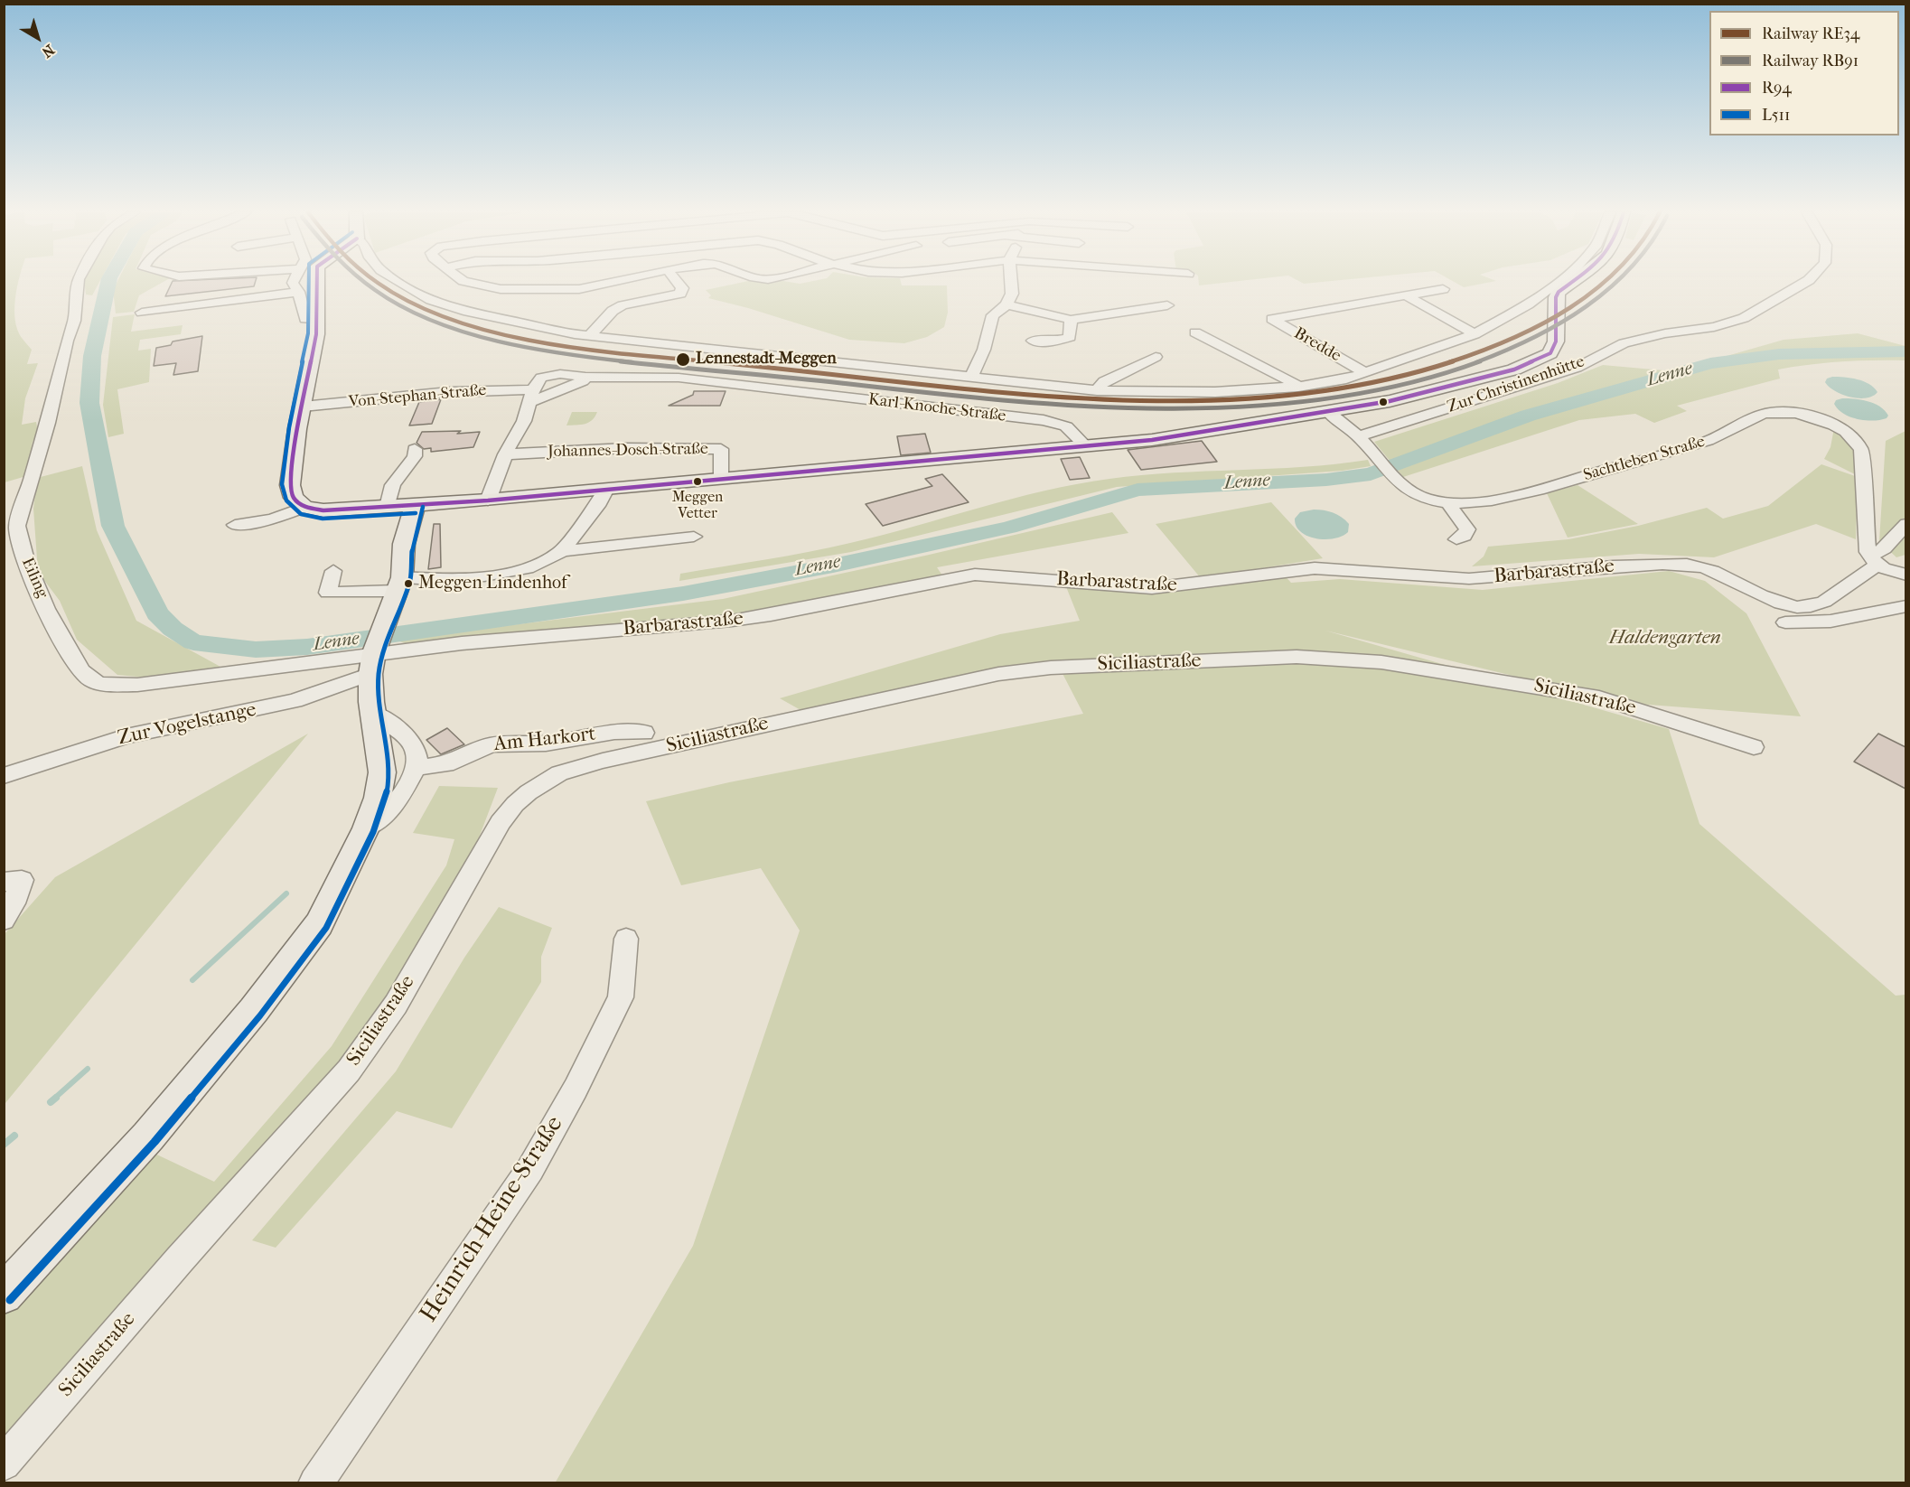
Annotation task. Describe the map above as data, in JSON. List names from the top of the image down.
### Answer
{
  "streets": {
    "street": [
      "Bredde",
      "Zur Christinenhütte",
      "Von-Stephan-Straße",
      "Karl-Knoche-Straße",
      "Johannes-Dosch-Straße",
      "Sachtleben Straße",
      "Barbarastraße",
      "Eiling",
      "Siciliastraße",
      "Zur Vogelstange",
      "Am Harkort",
      "Heinrich-Heine-Straße"
    ]
  },
  "crossings": [
    ["Zur Christinenhütte", "Sachtleben Straße"],
    ["Von-Stephan-Straße", "Karl-Knoche-Straße"],
    ["Sachtleben Straße", "Barbarastraße"],
    ["Barbarastraße", "Eiling"],
    ["Barbarastraße", "Zur Vogelstange"],
    ["Eiling", "Zur Vogelstange"]
  ],
  "water": ["Lenne"],
  "parks": ["Haldengarten"],
  "places": ["Lennestadt-Meggen", "Meggen Vetter", "Meggen Lindenhof"],
  "lines": [
    "rail line RE34",
    "rail line RB91",
    "transit line R94",
    "transit line L511"
  ],
  "legend": [
    "Railway RE34",
    "Railway RB91",
    "R94",
    "L511"
  ],
  "north": "bottom right"
}
